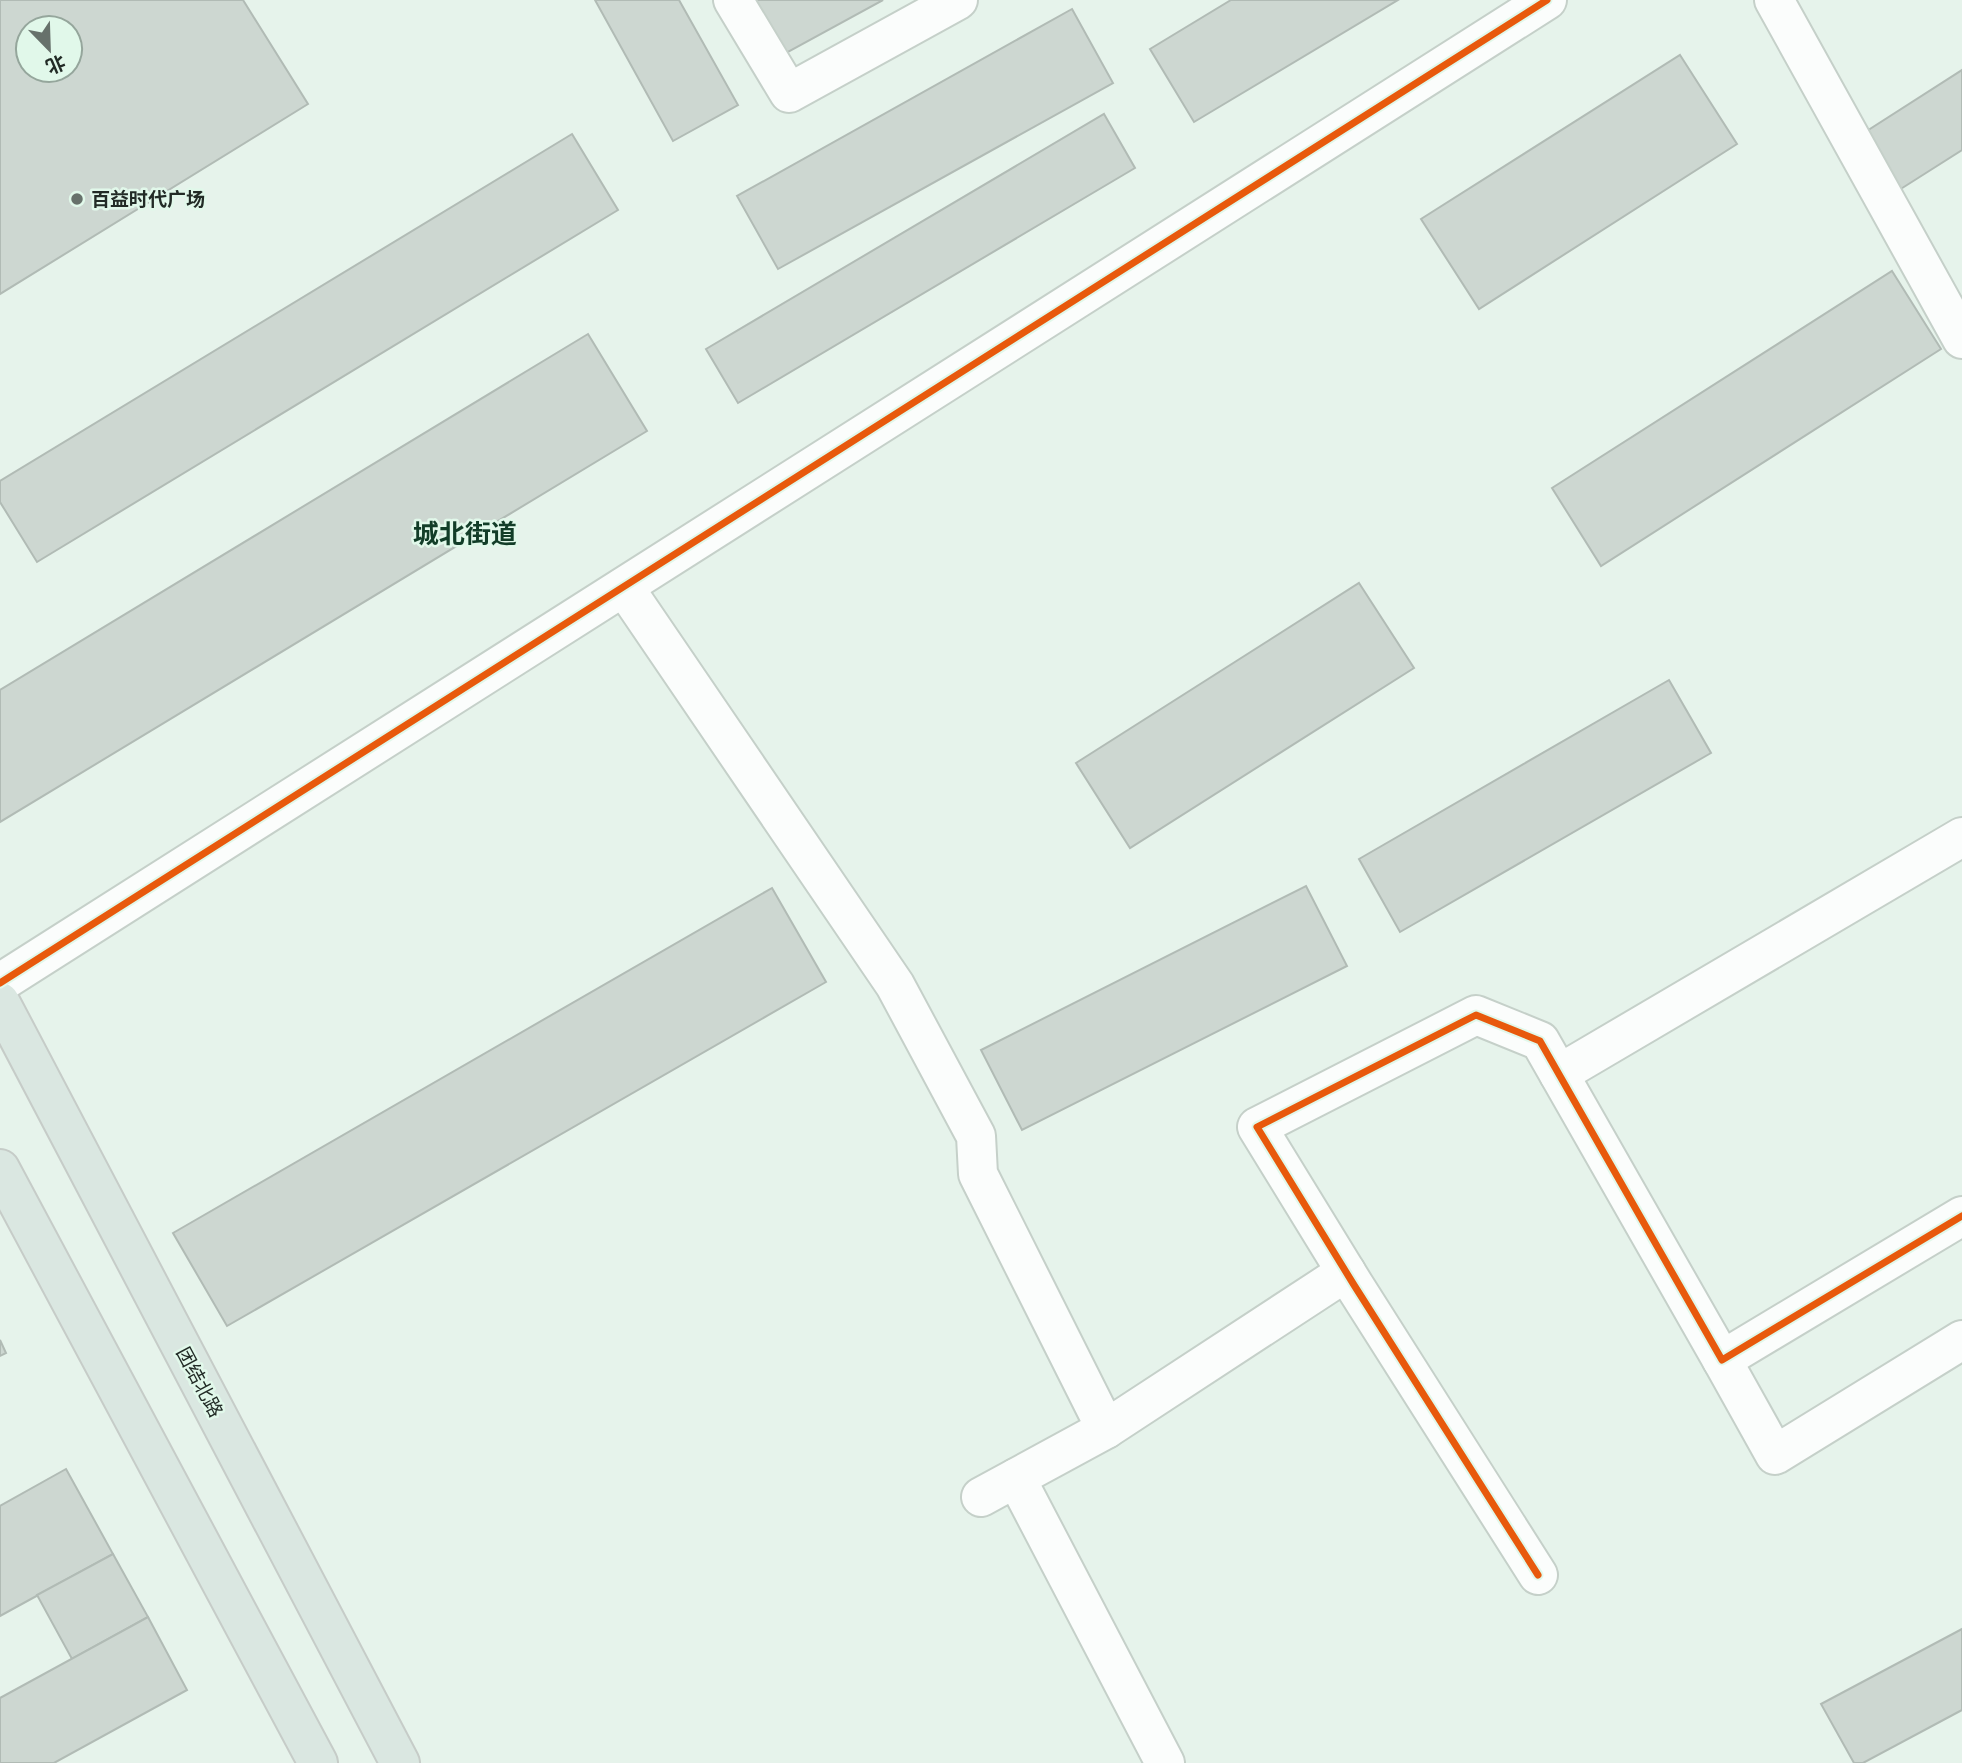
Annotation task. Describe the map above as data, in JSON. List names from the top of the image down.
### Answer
{
  "streets": {
    "main road": ["团结北路"]
  },
  "districts": ["城北街道"],
  "places": ["百益时代广场"],
  "north": "bottom right"
}
